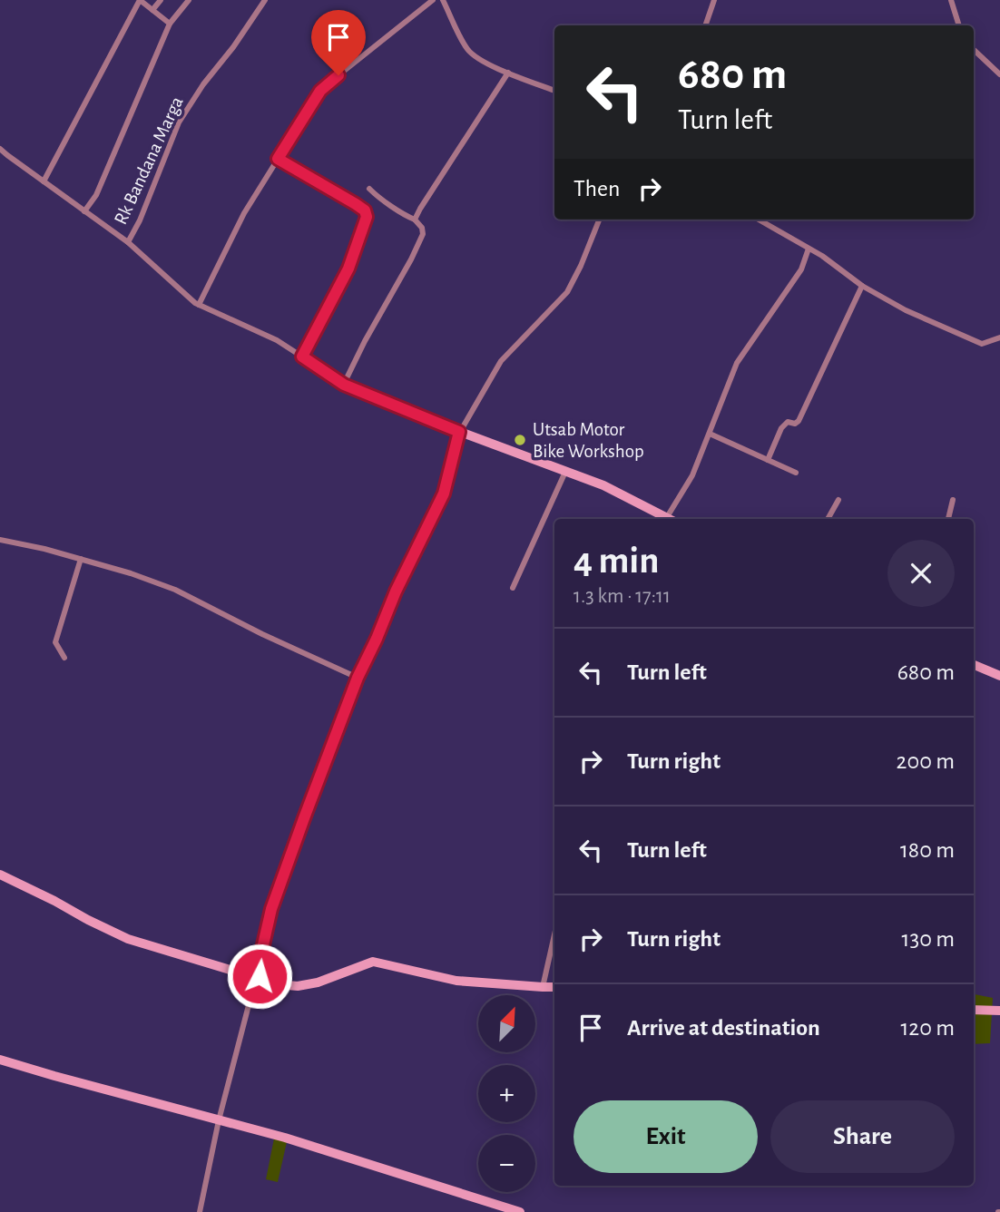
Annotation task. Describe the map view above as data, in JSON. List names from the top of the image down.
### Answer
{
  "streets": {
    "street": ["Rk Bandana Marga"]
  },
  "places": ["Utsab Motor Bike Workshop"],
  "north": "top right",
  "page": {
    "turn": ["680 m", "Turn left"],
    "then": "Then",
    "heading": ["4 min", "1.3 km · 17:11"],
    "list": [
      {
        "name": "Turn left",
        "value": "680 m"
      },
      {
        "name": "Turn right",
        "value": "200 m"
      },
      {
        "name": "Turn left",
        "value": "180 m"
      },
      {
        "name": "Turn right",
        "value": "130 m"
      },
      {
        "name": "Arrive at destination",
        "value": "120 m"
      }
    ],
    "map_buttons": ["+", "−"],
    "buttons": ["Exit", "Share"]
  }
}
